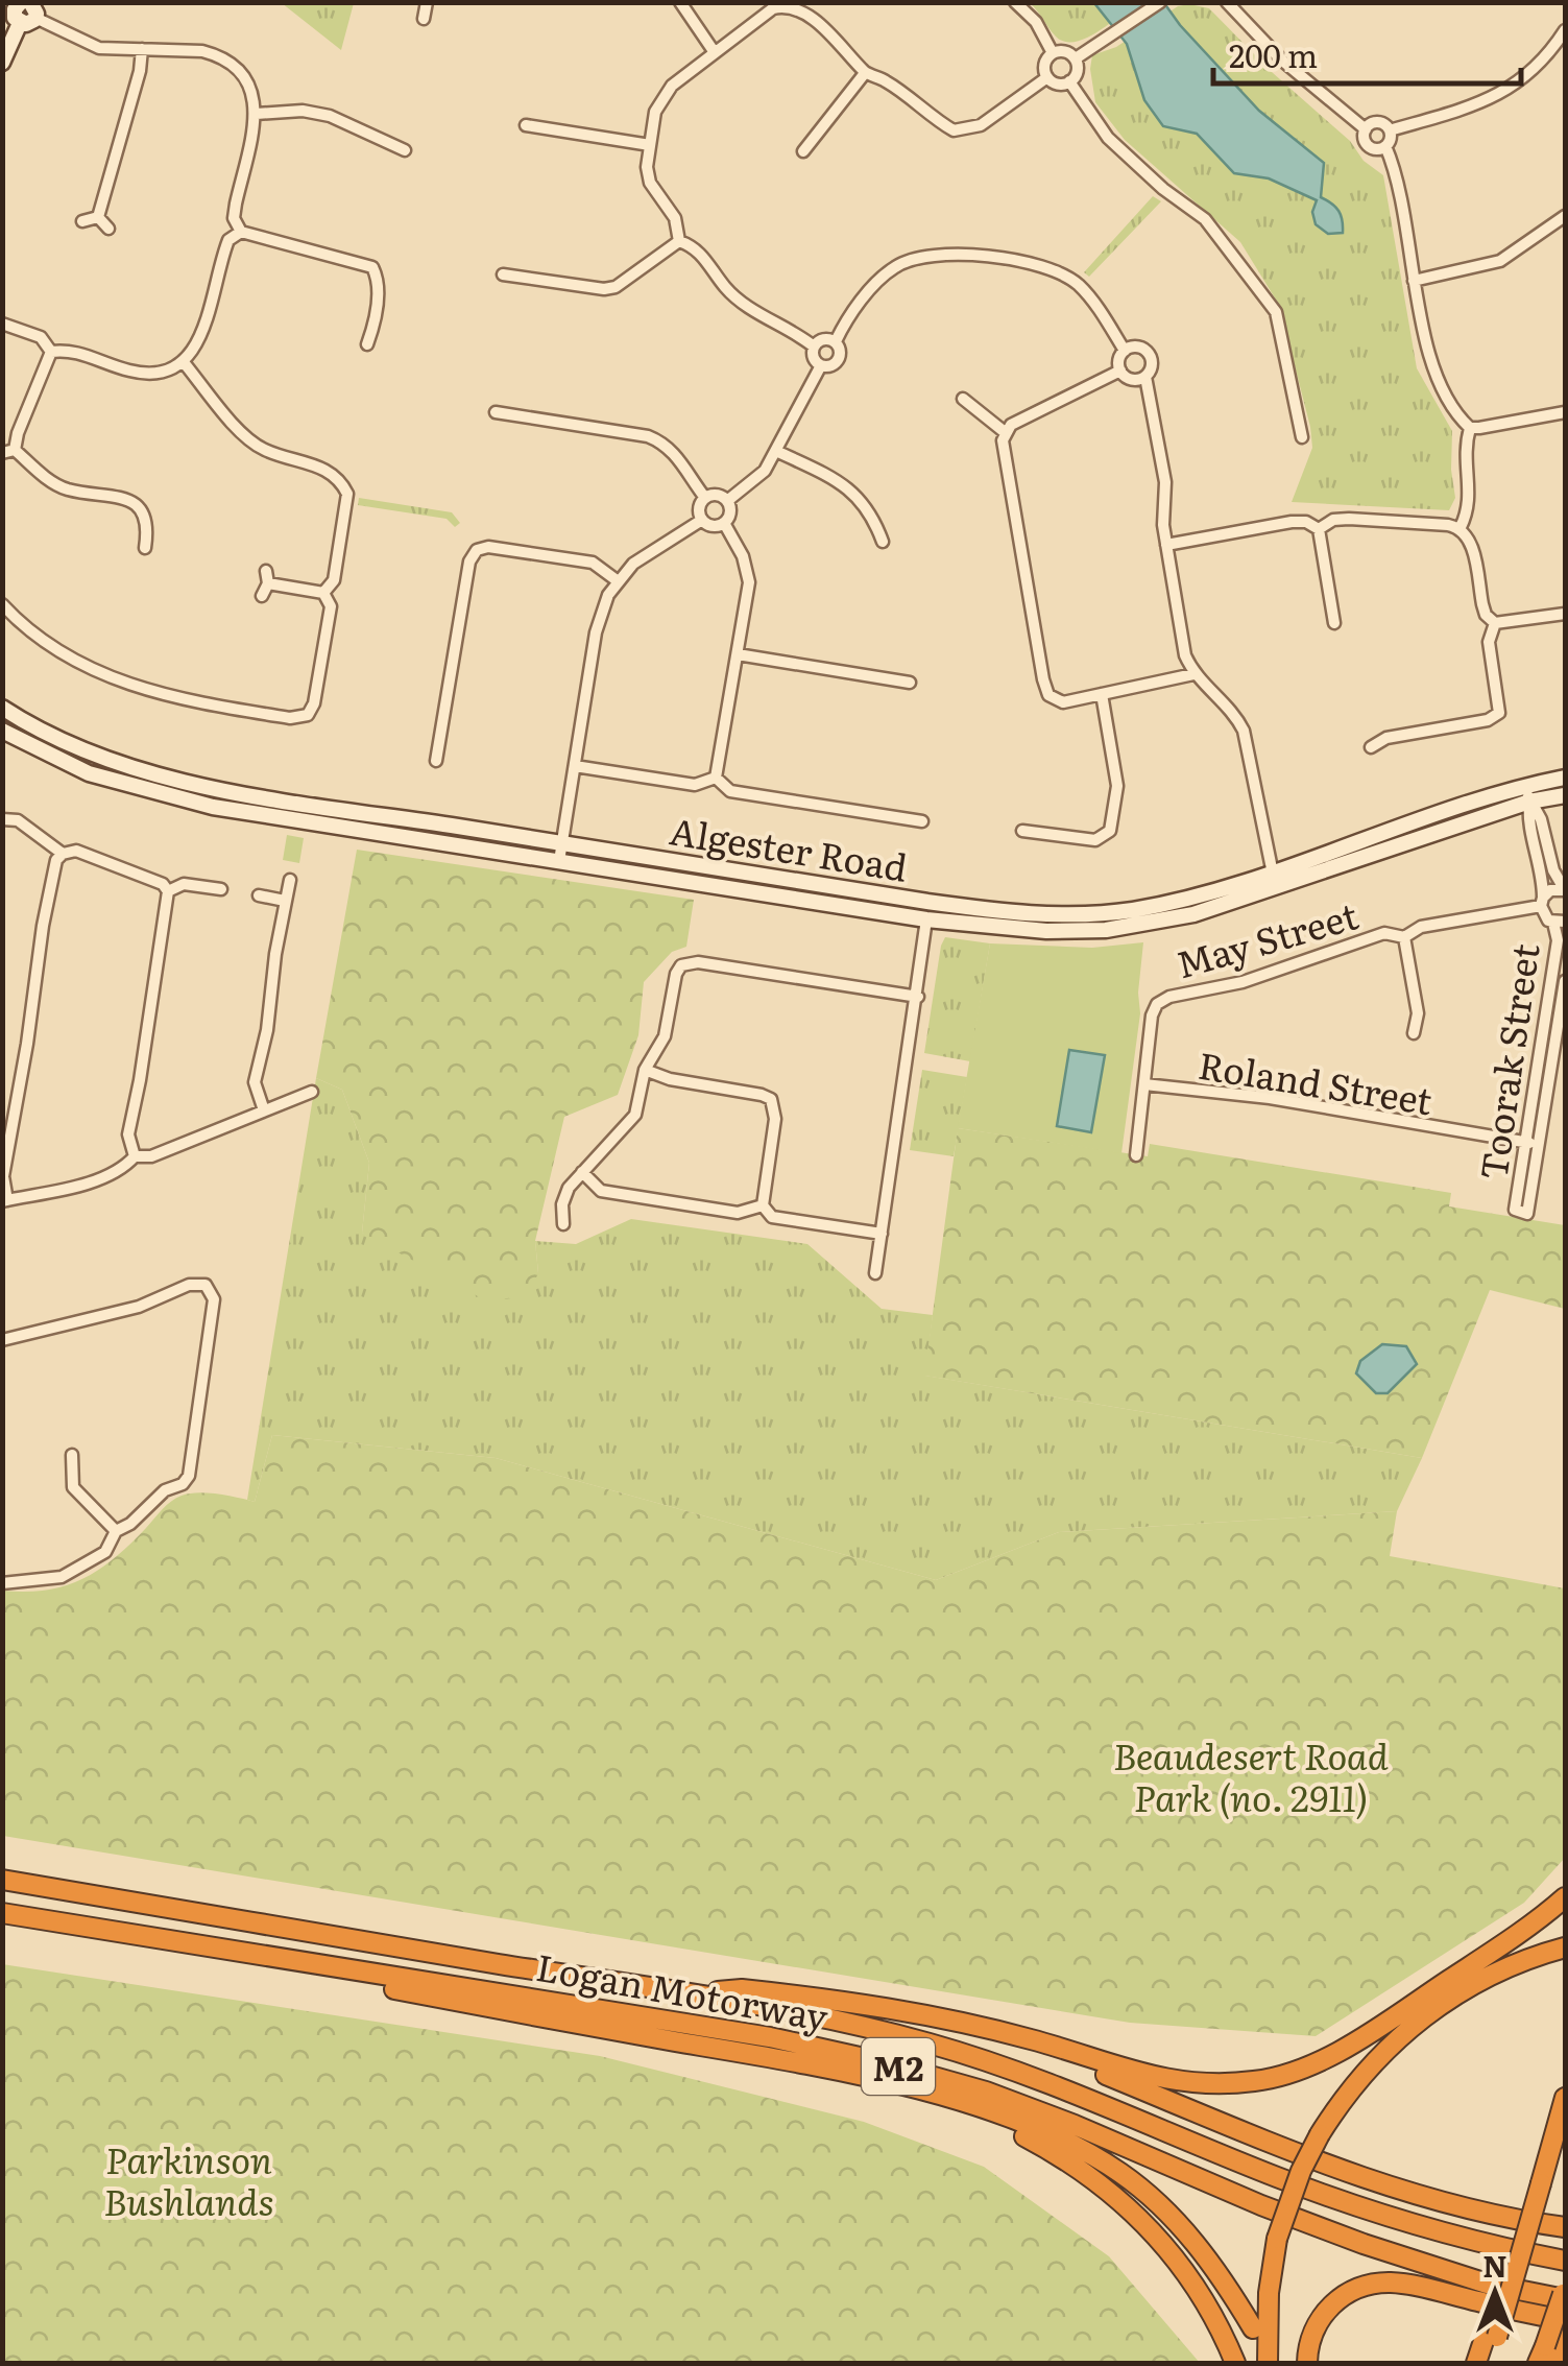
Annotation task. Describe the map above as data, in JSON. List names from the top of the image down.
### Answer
{
  "streets": {
    "highway": ["Logan Motorway", "M2"],
    "main road": ["Algester Road"],
    "street": ["May Street", "Toorak Street", "Roland Street"]
  },
  "crossings": [
    ["Algester Road", "Toorak Street"],
    ["May Street", "Toorak Street"],
    ["May Street", "Roland Street"],
    ["Toorak Street", "Roland Street"]
  ],
  "parks": ["Beaudesert Road Park (no. 2911)", "Parkinson Bushlands"],
  "scale_bar": "200 m",
  "north": "top"
}
